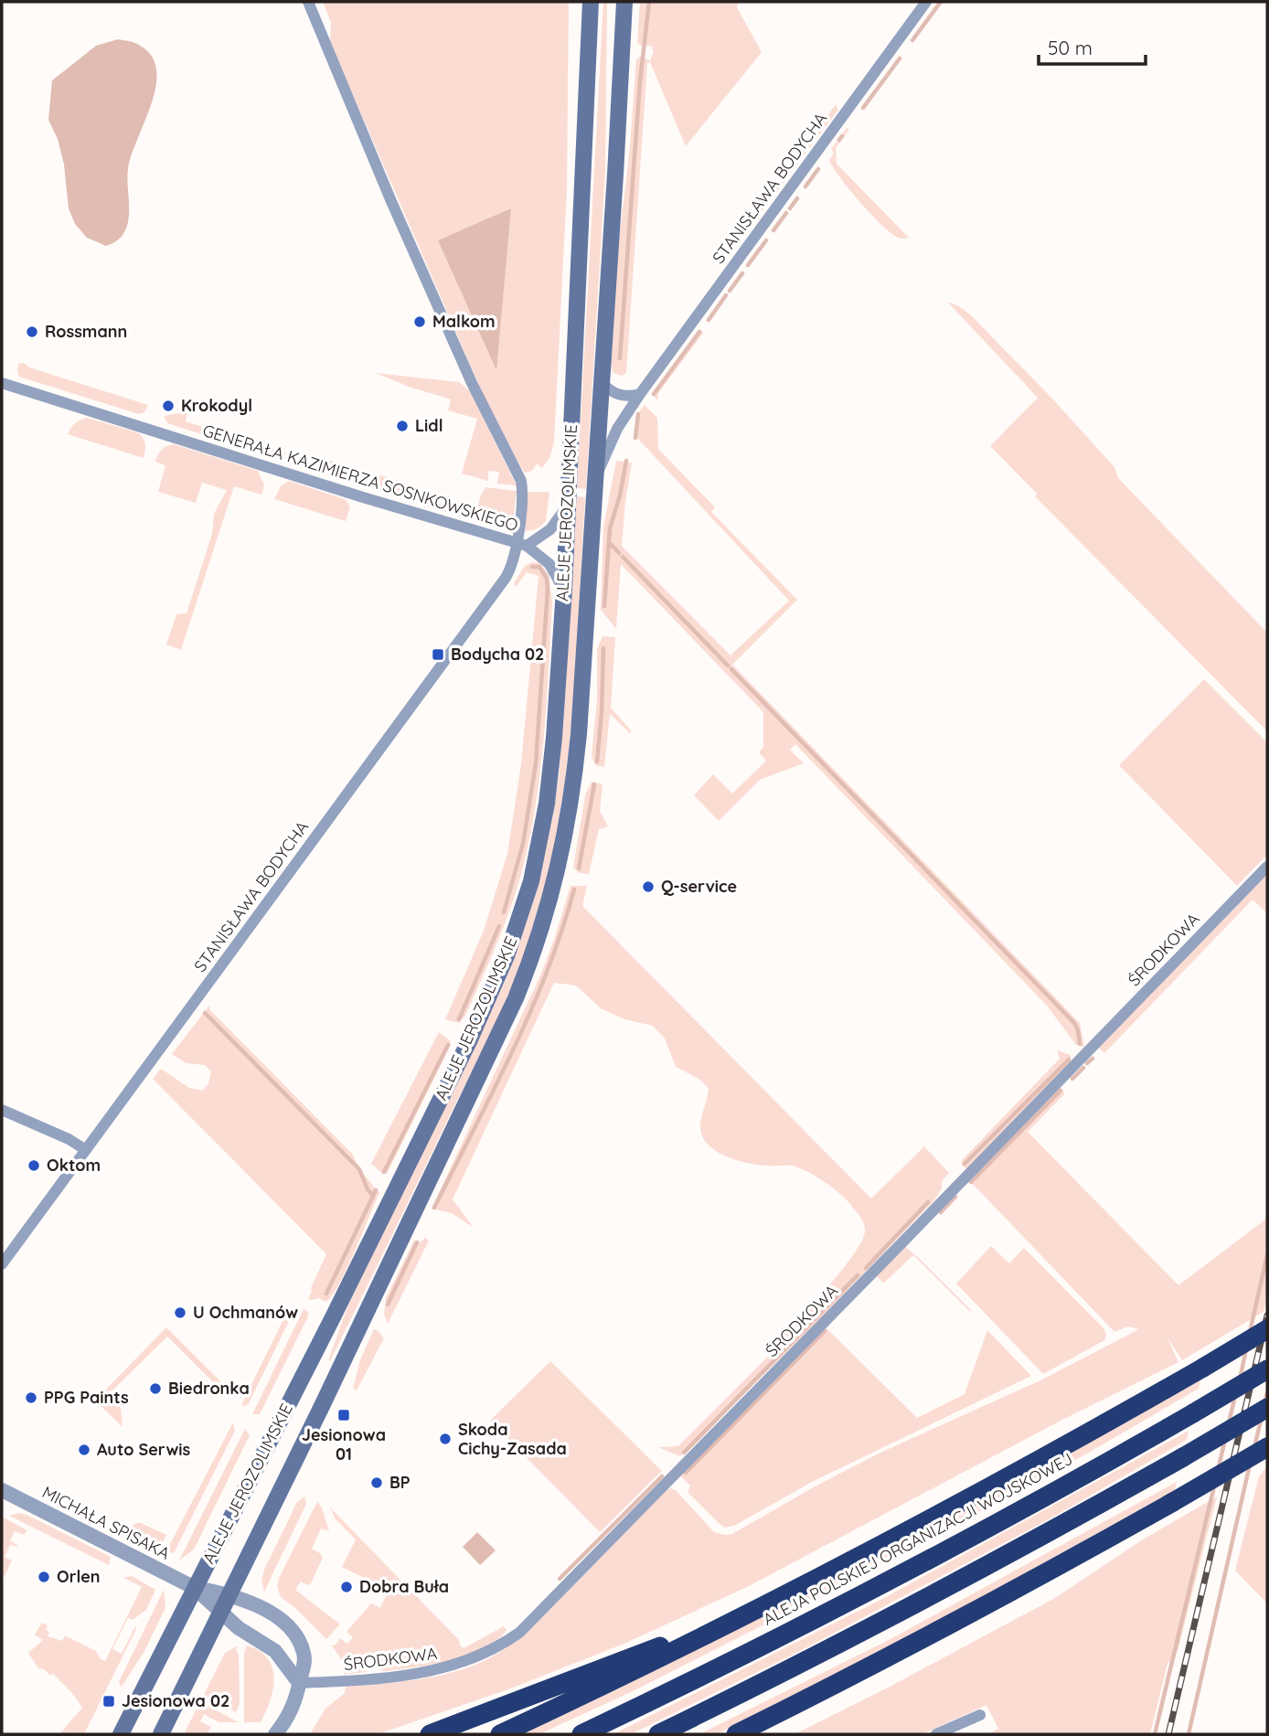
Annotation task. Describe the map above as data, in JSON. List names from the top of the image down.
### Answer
{
  "streets": {
    "highway": ["ALEJA POLSKIEJ ORGANIZACJI WOJSKOWEJ"],
    "main road": ["ALEJE JEROZOLIMSKIE"],
    "street": [
      "STANISŁAWA BODYCHA",
      "GENERAŁA KAZIMIERZA SOSNKOWSKIEGO",
      "ŚRODKOWA",
      "MICHAŁA SPISAKA"
    ]
  },
  "crossings": [
    ["STANISŁAWA BODYCHA", "GENERAŁA KAZIMIERZA SOSNKOWSKIEGO"],
    ["STANISŁAWA BODYCHA", "ALEJE JEROZOLIMSKIE"],
    ["GENERAŁA KAZIMIERZA SOSNKOWSKIEGO", "ALEJE JEROZOLIMSKIE"],
    ["ALEJE JEROZOLIMSKIE", "MICHAŁA SPISAKA"],
    ["ŚRODKOWA", "MICHAŁA SPISAKA"]
  ],
  "places": {
    "other": [
      "Malkom",
      "Rossmann",
      "Krokodyl",
      "Lidl",
      "Q-service",
      "Oktom",
      "U Ochmanów",
      "Biedronka",
      "PPG Paints",
      "Skoda Cichy-Zasada",
      "Auto Serwis",
      "BP",
      "Orlen",
      "Dobra Buła"
    ],
    "transit": ["Bodycha 02", "Jesionowa 01", "Jesionowa 02"]
  },
  "scale_bar": "50 m"
}
